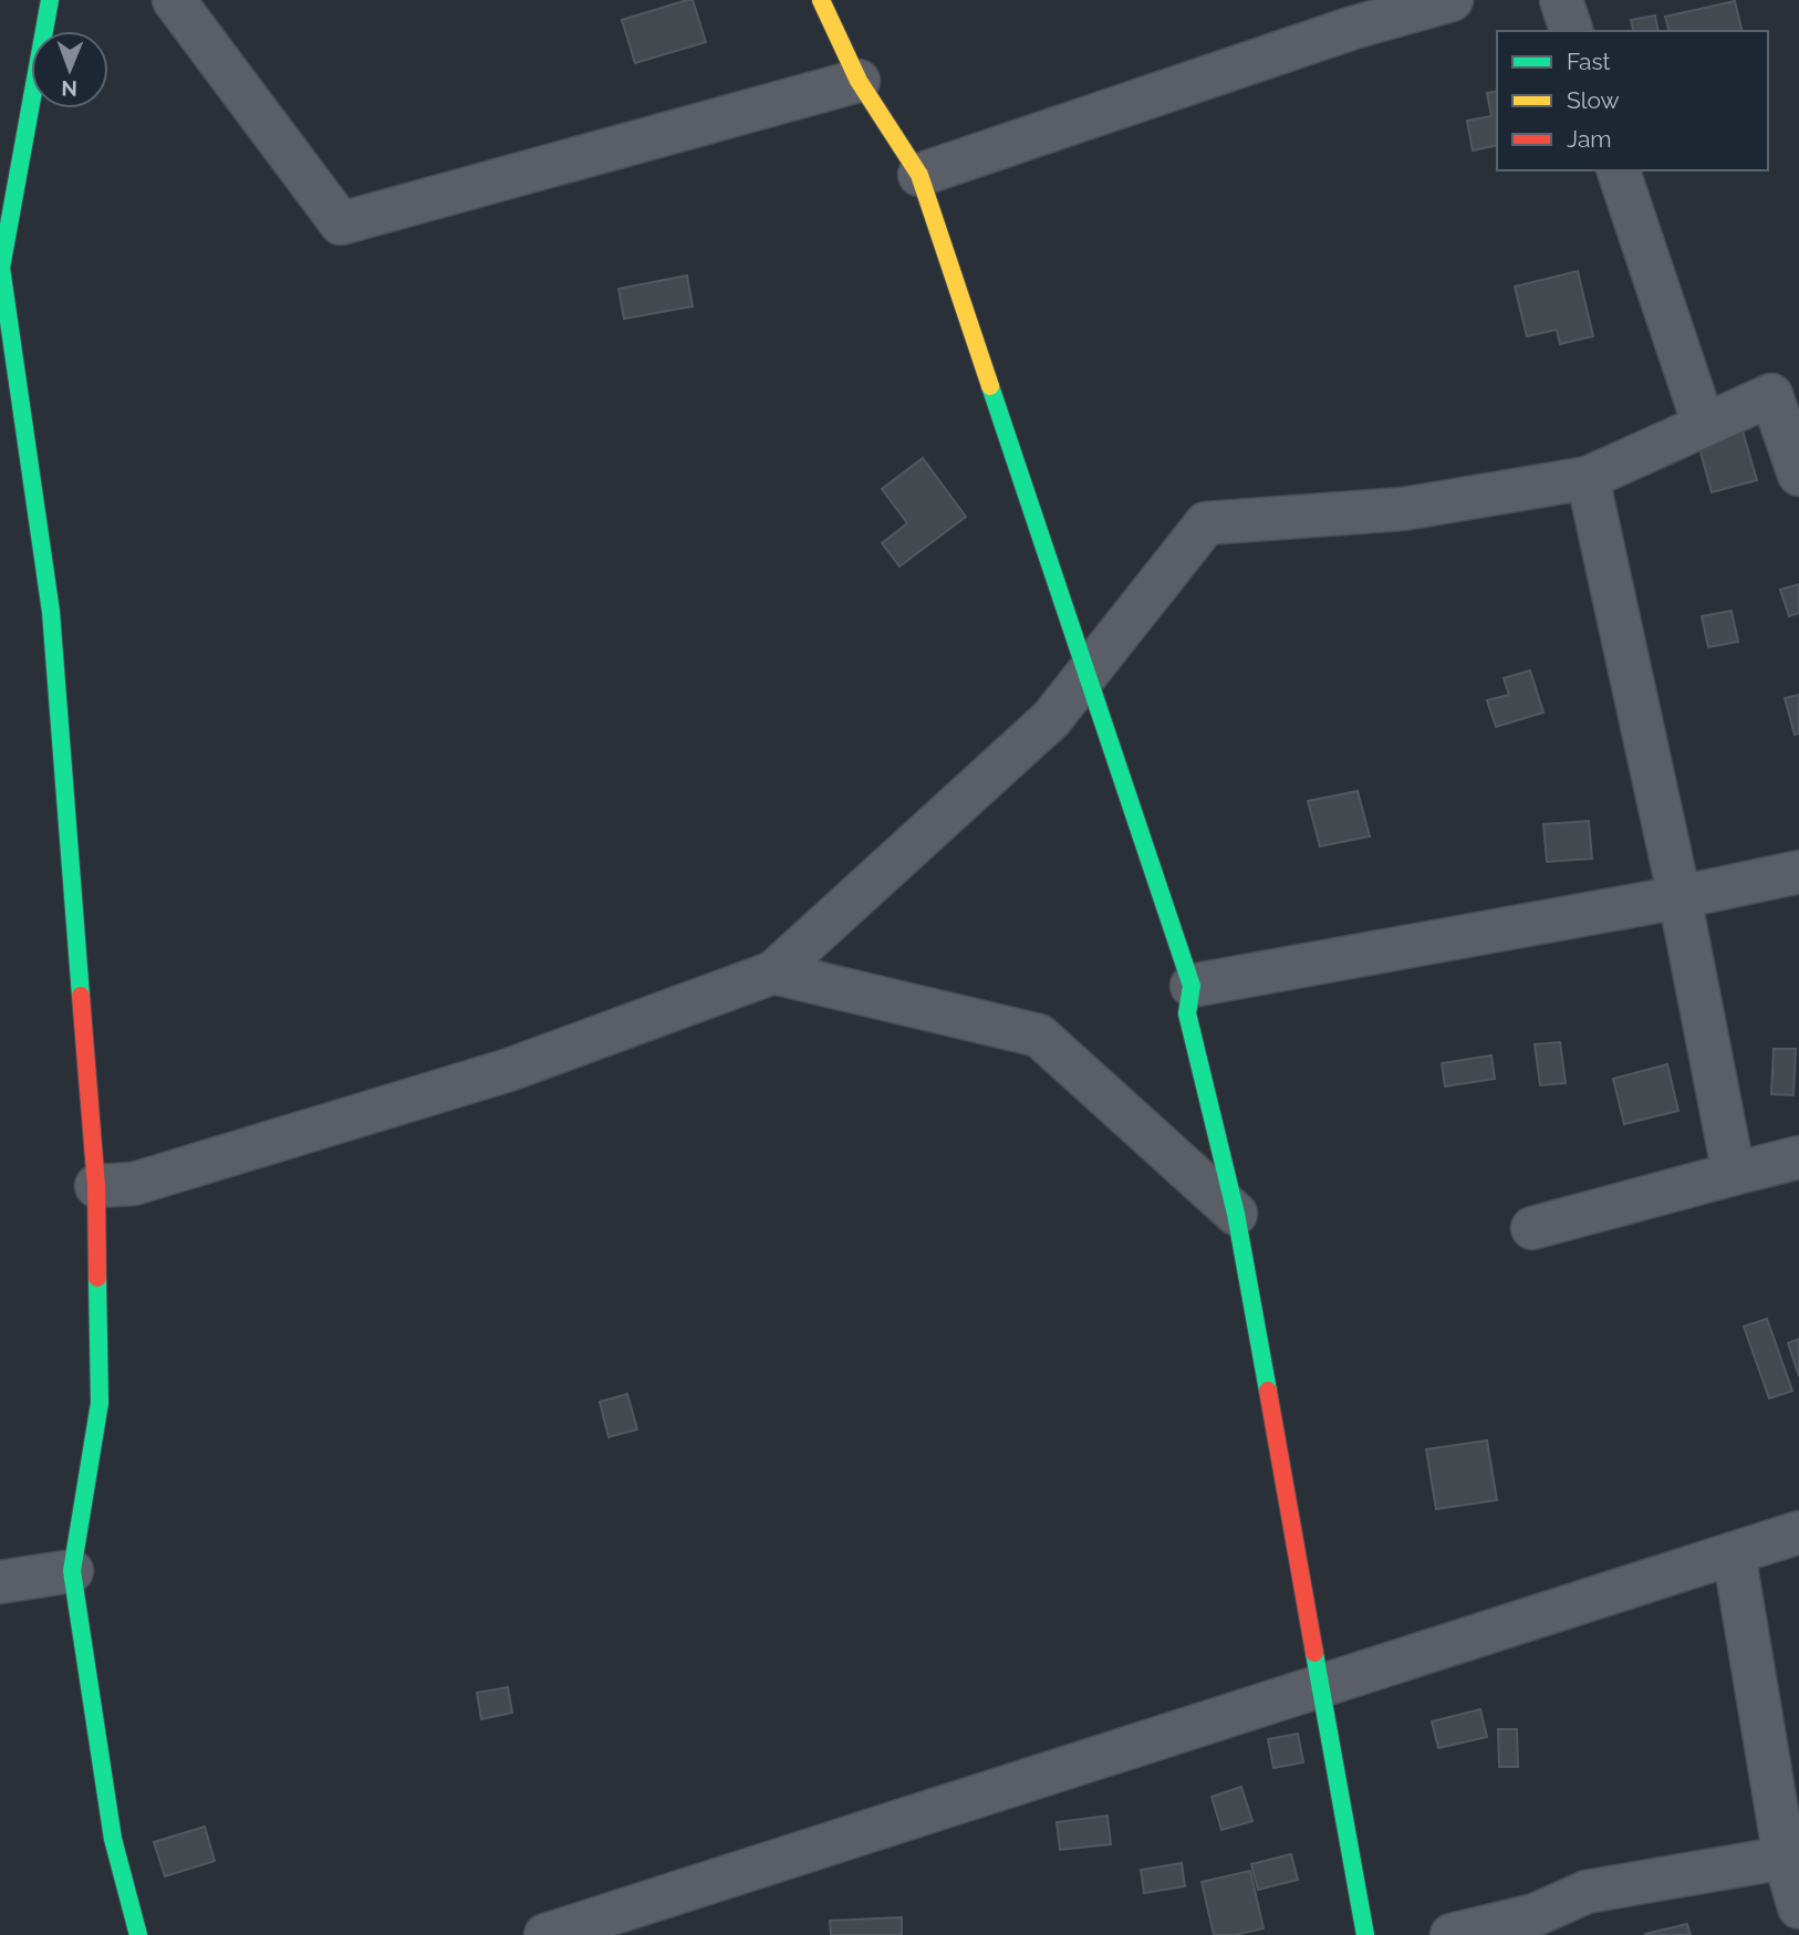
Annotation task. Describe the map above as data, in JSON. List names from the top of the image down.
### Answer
{
  "legend": ["Fast", "Slow", "Jam"],
  "north": "bottom"
}
